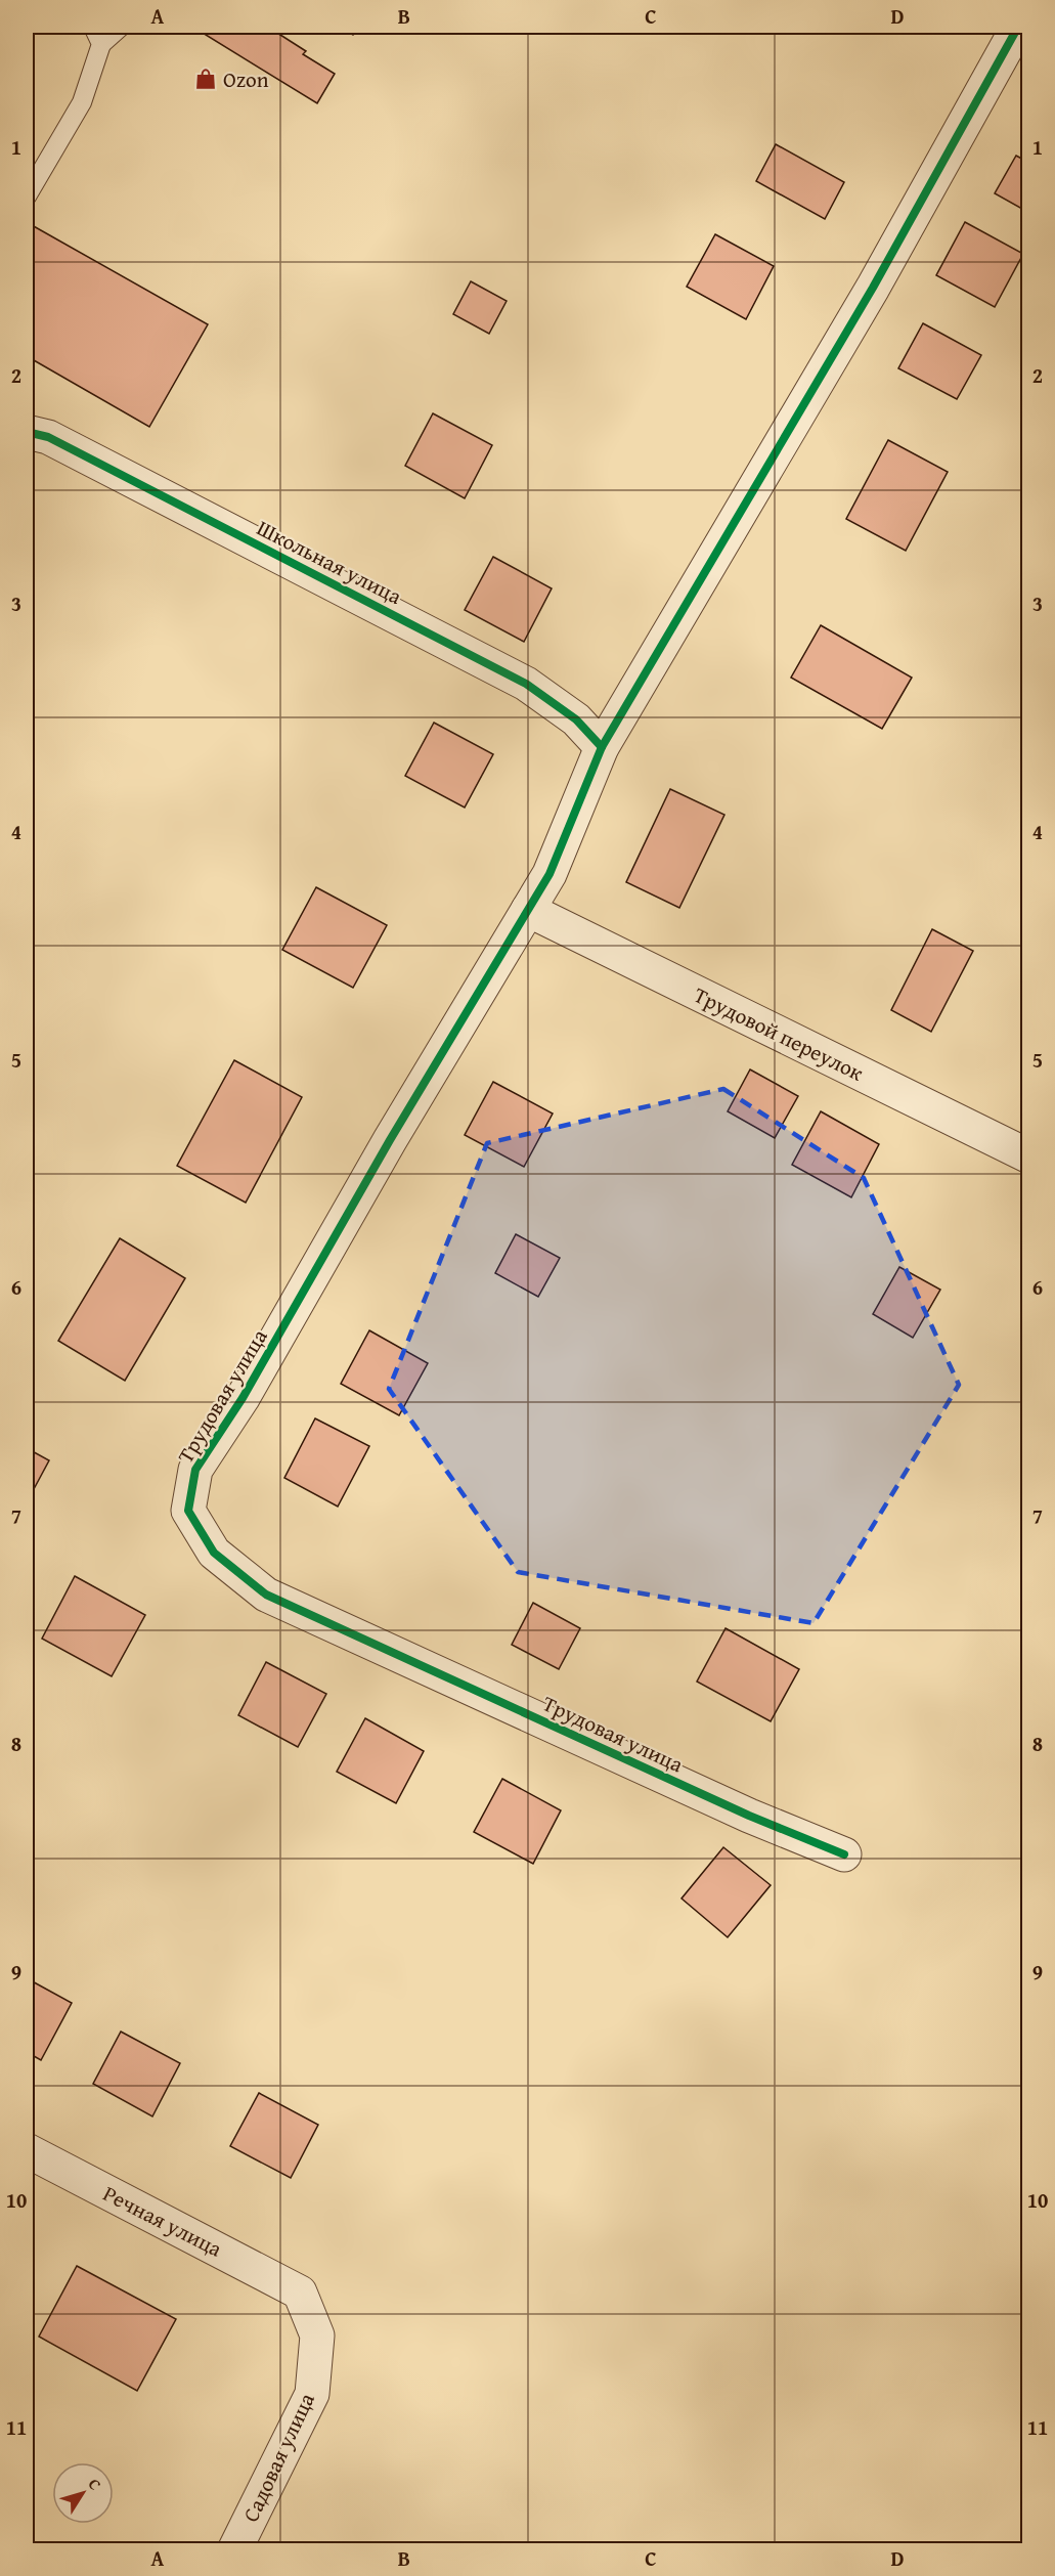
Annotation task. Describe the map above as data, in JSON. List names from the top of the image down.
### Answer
{
  "streets": {
    "street": [
      "Школьная улица",
      "Трудовой переулок",
      "Трудовая улица",
      "Речная улица",
      "Садовая улица"
    ]
  },
  "crossings": [
    ["Школьная улица", "Трудовая улица"],
    ["Трудовой переулок", "Трудовая улица"],
    ["Речная улица", "Садовая улица"]
  ],
  "places": {
    "shop": ["Ozon"]
  },
  "north": "top right",
  "grid": {
    "columns": [
      "A",
      "B",
      "C",
      "D"
    ],
    "rows": [
      "1",
      "2",
      "3",
      "4",
      "5",
      "6",
      "7",
      "8",
      "9",
      "10",
      "11"
    ]
  }
}
